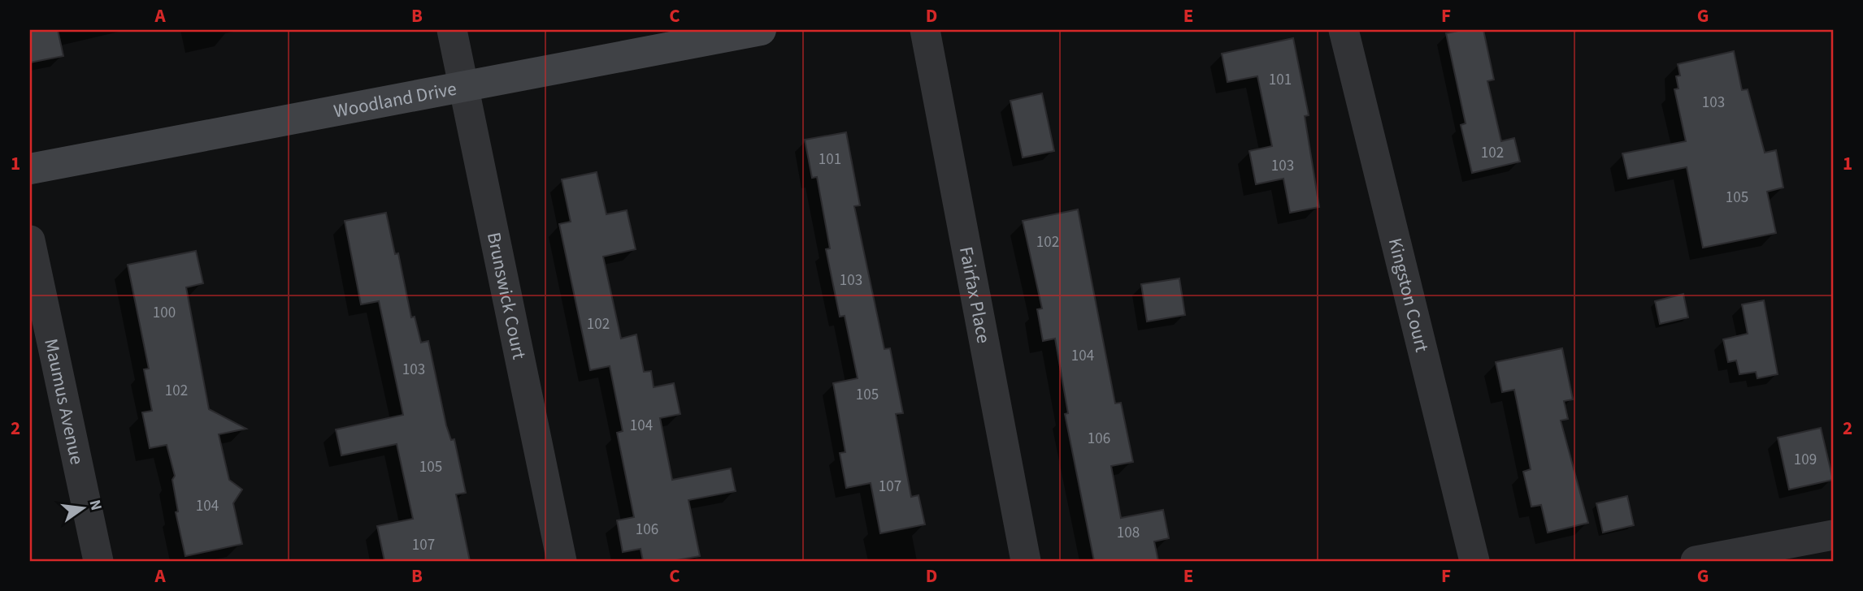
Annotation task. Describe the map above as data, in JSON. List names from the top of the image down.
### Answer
{
  "streets": {
    "main road": ["Woodland Drive"],
    "street": [
      "Brunswick Court",
      "Fairfax Place",
      "Kingston Court",
      "Maumus Avenue"
    ]
  },
  "crossings": [
    ["Woodland Drive", "Brunswick Court"]
  ],
  "house_numbers": [
    "101",
    "103",
    "102",
    "101",
    "103",
    "105",
    "102",
    "103",
    "100",
    "102",
    "104",
    "103",
    "102",
    "105",
    "104",
    "106",
    "109",
    "105",
    "107",
    "104",
    "106",
    "108",
    "107"
  ],
  "north": "right",
  "grid": {
    "columns": [
      "A",
      "B",
      "C",
      "D",
      "E",
      "F",
      "G"
    ],
    "rows": ["1", "2"]
  }
}
